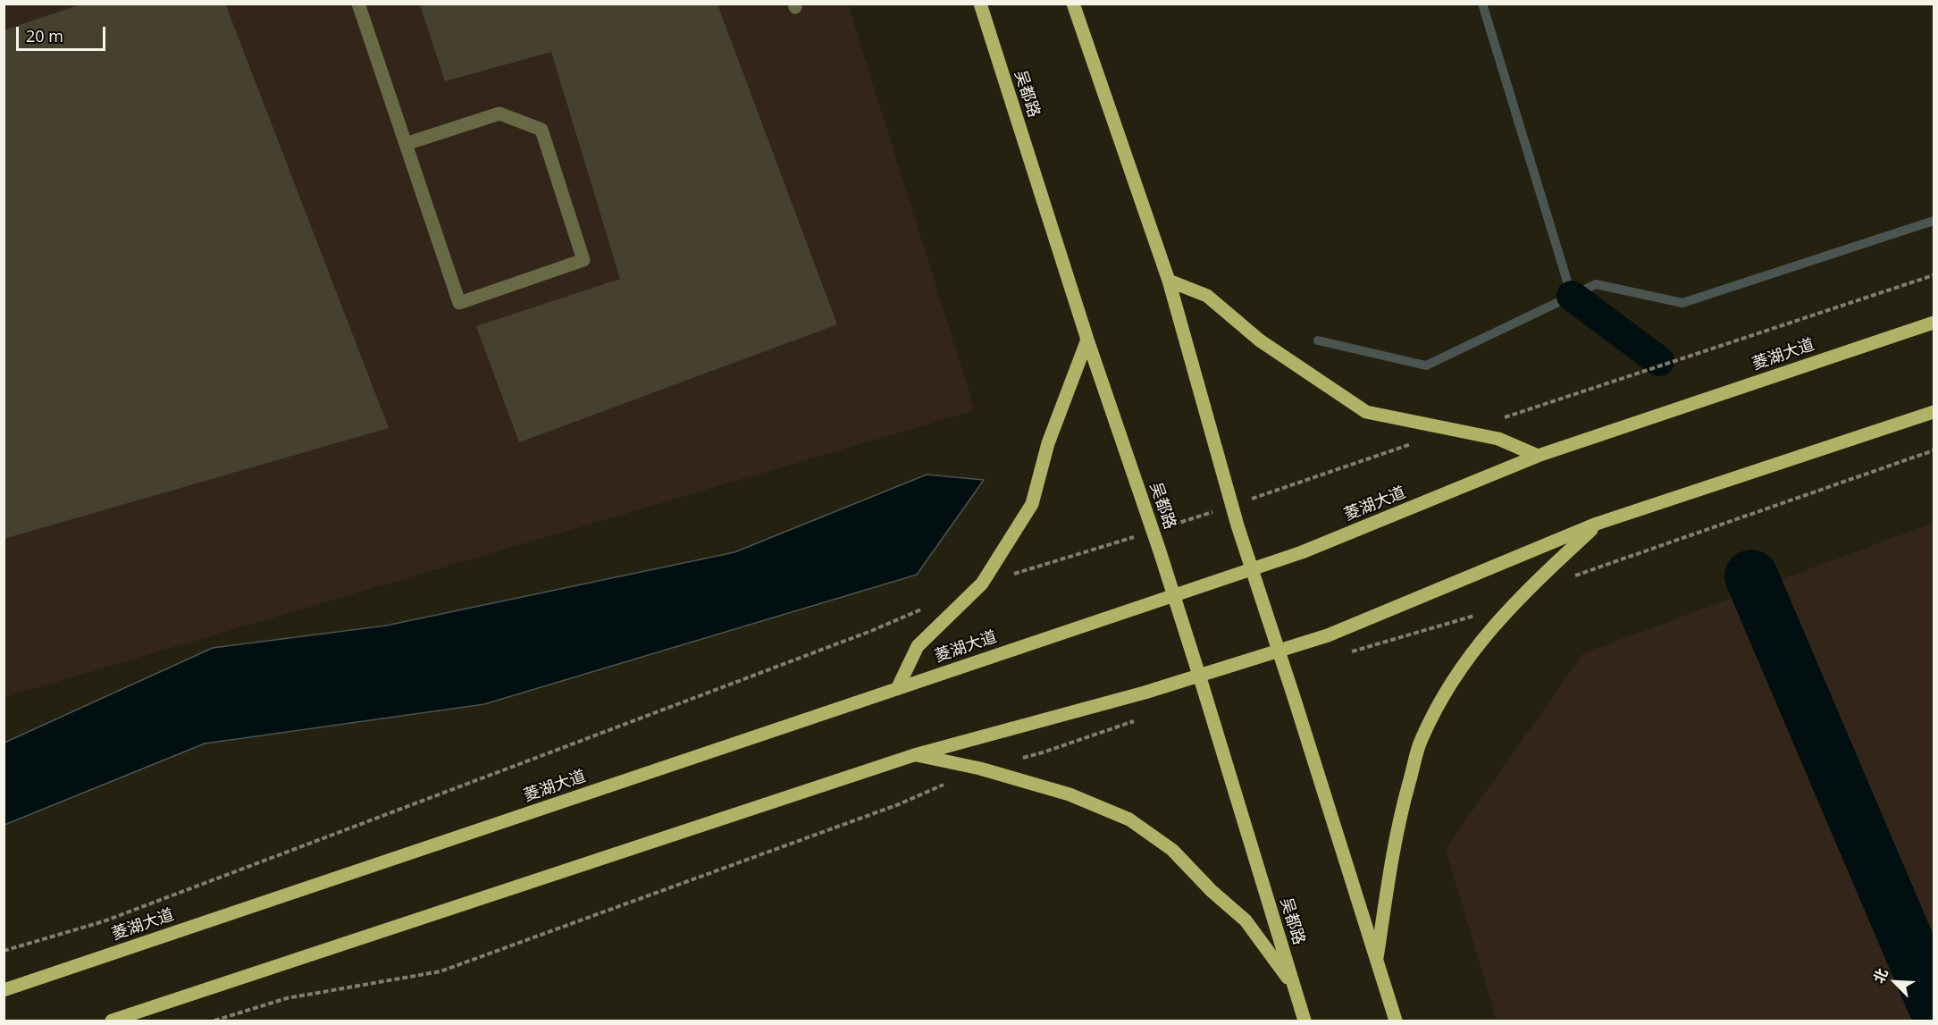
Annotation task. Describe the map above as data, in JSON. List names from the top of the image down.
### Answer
{
  "streets": {
    "main road": ["吴都路", "菱湖大道"]
  },
  "crossings": [
    ["吴都路", "菱湖大道"]
  ],
  "scale_bar": "20 m",
  "north": "top left"
}
